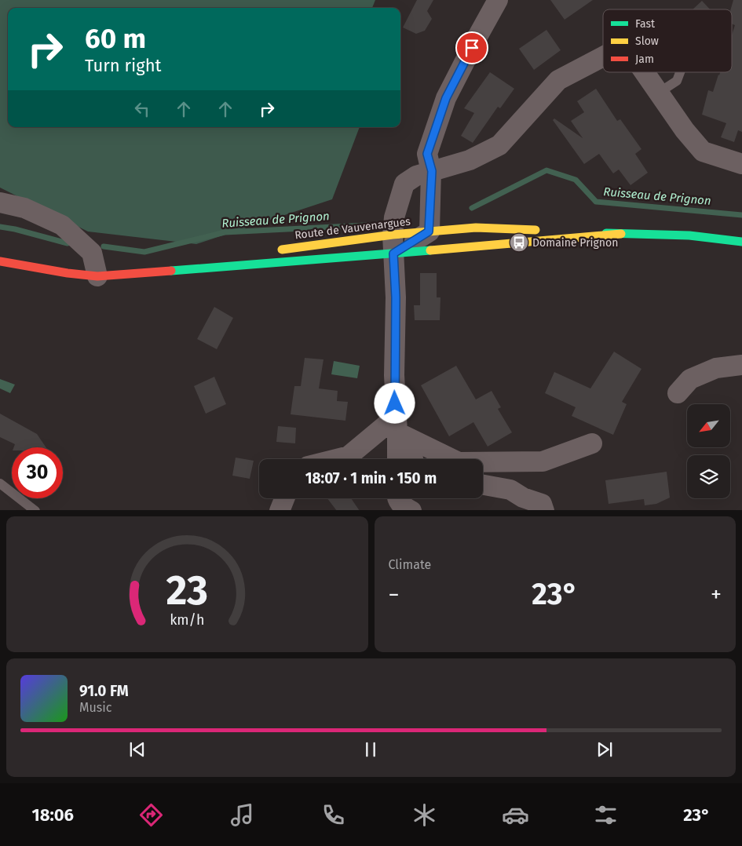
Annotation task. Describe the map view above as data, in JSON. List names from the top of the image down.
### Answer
{
  "streets": {
    "main road": ["Route de Vauvenargues"]
  },
  "water": ["Ruisseau de Prignon"],
  "places": {
    "bus stop": ["Domaine Prignon"]
  },
  "legend": ["Fast", "Slow", "Jam"],
  "north": "bottom left",
  "page": {
    "turn": ["60 m", "Turn right"],
    "limit": "30",
    "trip": "18:07 · 1 min · 150 m",
    "tile": "Climate",
    "heat": ["−", "23°", "+"],
    "song": ["91.0 FM", "Music"],
    "tabs": ["18:06", "23°"],
    "gauge": ["23", "km/h"]
  }
}
